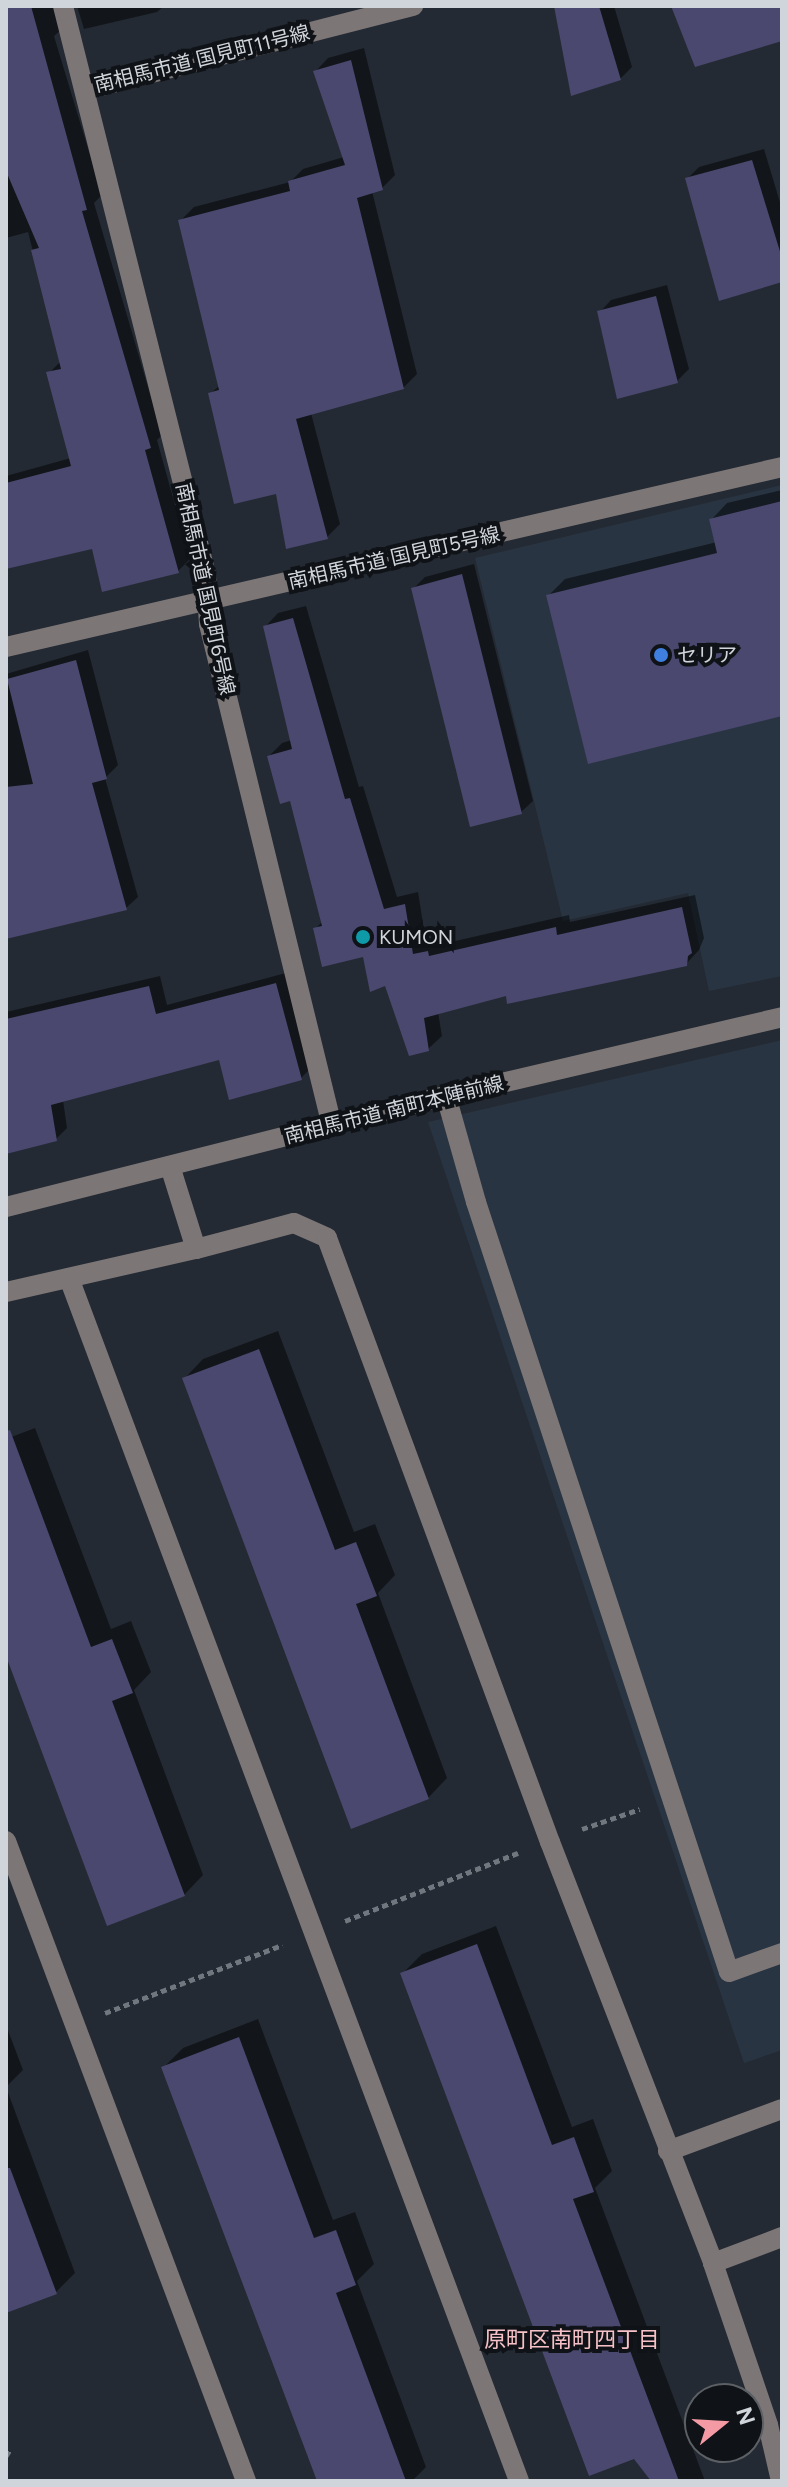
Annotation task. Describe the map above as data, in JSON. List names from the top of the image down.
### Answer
{
  "streets": {
    "street": [
      "南相馬市道 国見町11号線",
      "南相馬市道 国見町5号線",
      "南相馬市道 国見町6号線",
      "南相馬市道 南町本陣前線"
    ]
  },
  "crossings": [
    ["南相馬市道 国見町11号線", "南相馬市道 国見町6号線"],
    ["南相馬市道 国見町5号線", "南相馬市道 国見町6号線"],
    ["南相馬市道 国見町6号線", "南相馬市道 南町本陣前線"]
  ],
  "districts": ["原町区南町四丁目"],
  "places": ["セリア", "KUMON"],
  "north": "right"
}
